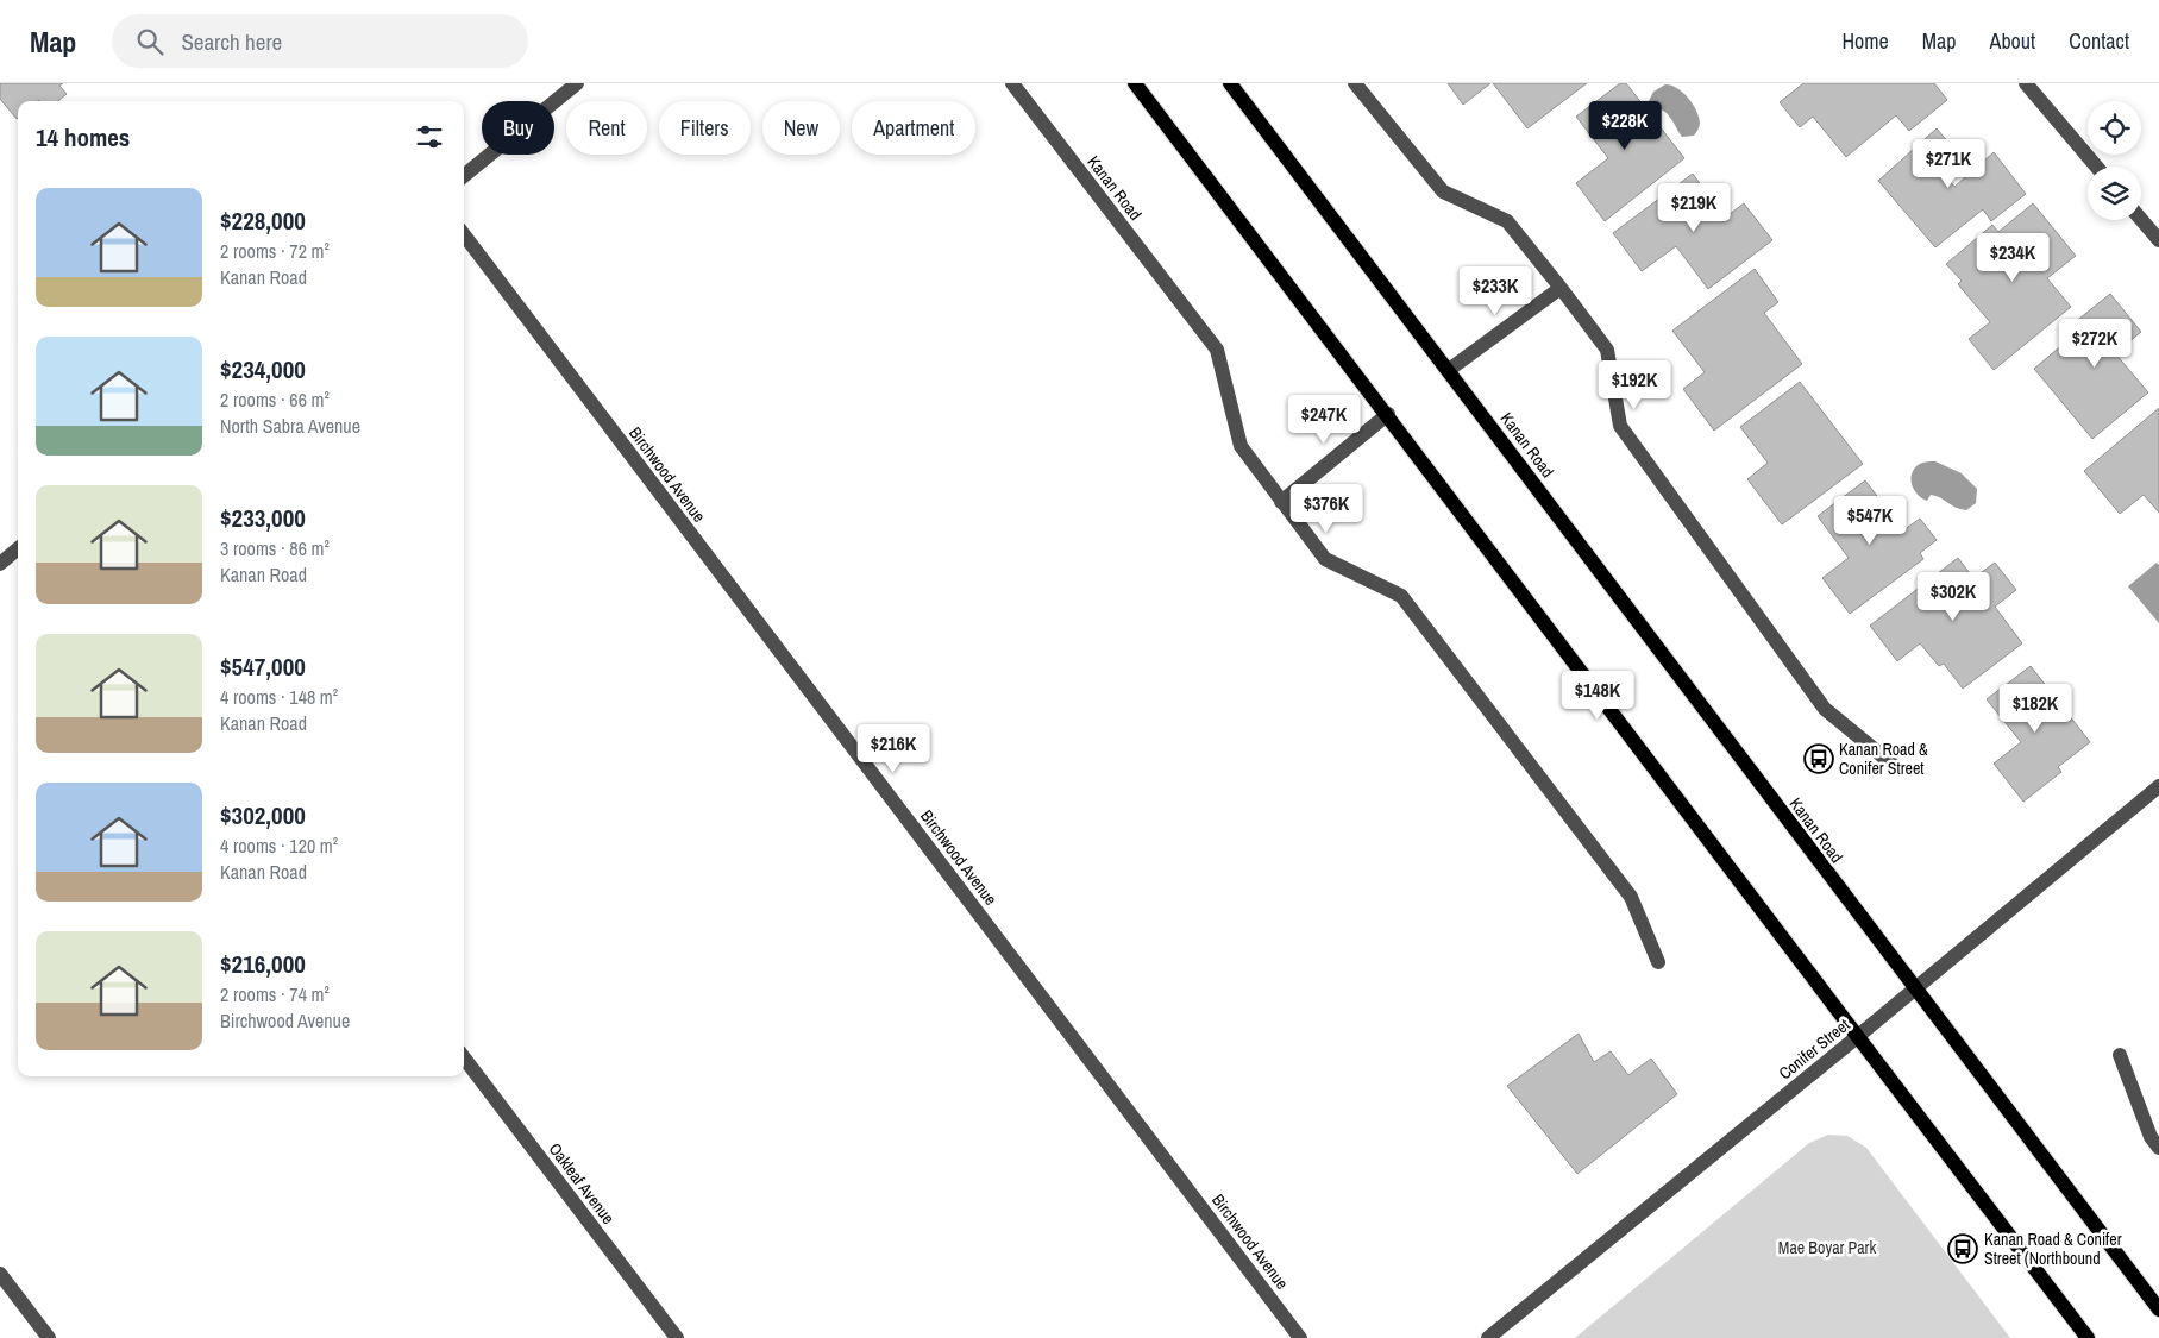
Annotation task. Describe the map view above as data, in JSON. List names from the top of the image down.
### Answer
{
  "streets": {
    "main road": ["Kanan Road"],
    "street": ["Birchwood Avenue", "Conifer Street", "Oakleaf Avenue"]
  },
  "crossings": [
    ["Kanan Road", "Conifer Street"]
  ],
  "parks": ["Mae Boyar Park"],
  "places": {
    "bus stop": ["Kanan Road & Conifer Street", "Kanan Road & Conifer Street (Northbound"]
  },
  "page": {
    "header": "Map",
    "search": "Search here",
    "nav": [
      "Home",
      "Map",
      "About",
      "Contact"
    ],
    "price": [
      "$228K",
      "$271K",
      "$219K",
      "$234K",
      "$233K",
      "$272K",
      "$192K",
      "$247K",
      "$376K",
      "$547K",
      "$302K",
      "$148K",
      "$182K",
      "$216K"
    ],
    "chip": [
      "Buy",
      "Rent",
      "Filters",
      "New",
      "Apartment"
    ],
    "heading": "14 homes",
    "list": [
      {
        "name": "$228,000",
        "note": "2 rooms · 72 m² · Kanan Road"
      },
      {
        "name": "$234,000",
        "note": "2 rooms · 66 m² · North Sabra Avenue"
      },
      {
        "name": "$233,000",
        "note": "3 rooms · 86 m² · Kanan Road"
      },
      {
        "name": "$547,000",
        "note": "4 rooms · 148 m² · Kanan Road"
      },
      {
        "name": "$302,000",
        "note": "4 rooms · 120 m² · Kanan Road"
      },
      {
        "name": "$216,000",
        "note": "2 rooms · 74 m² · Birchwood Avenue"
      }
    ]
  }
}
